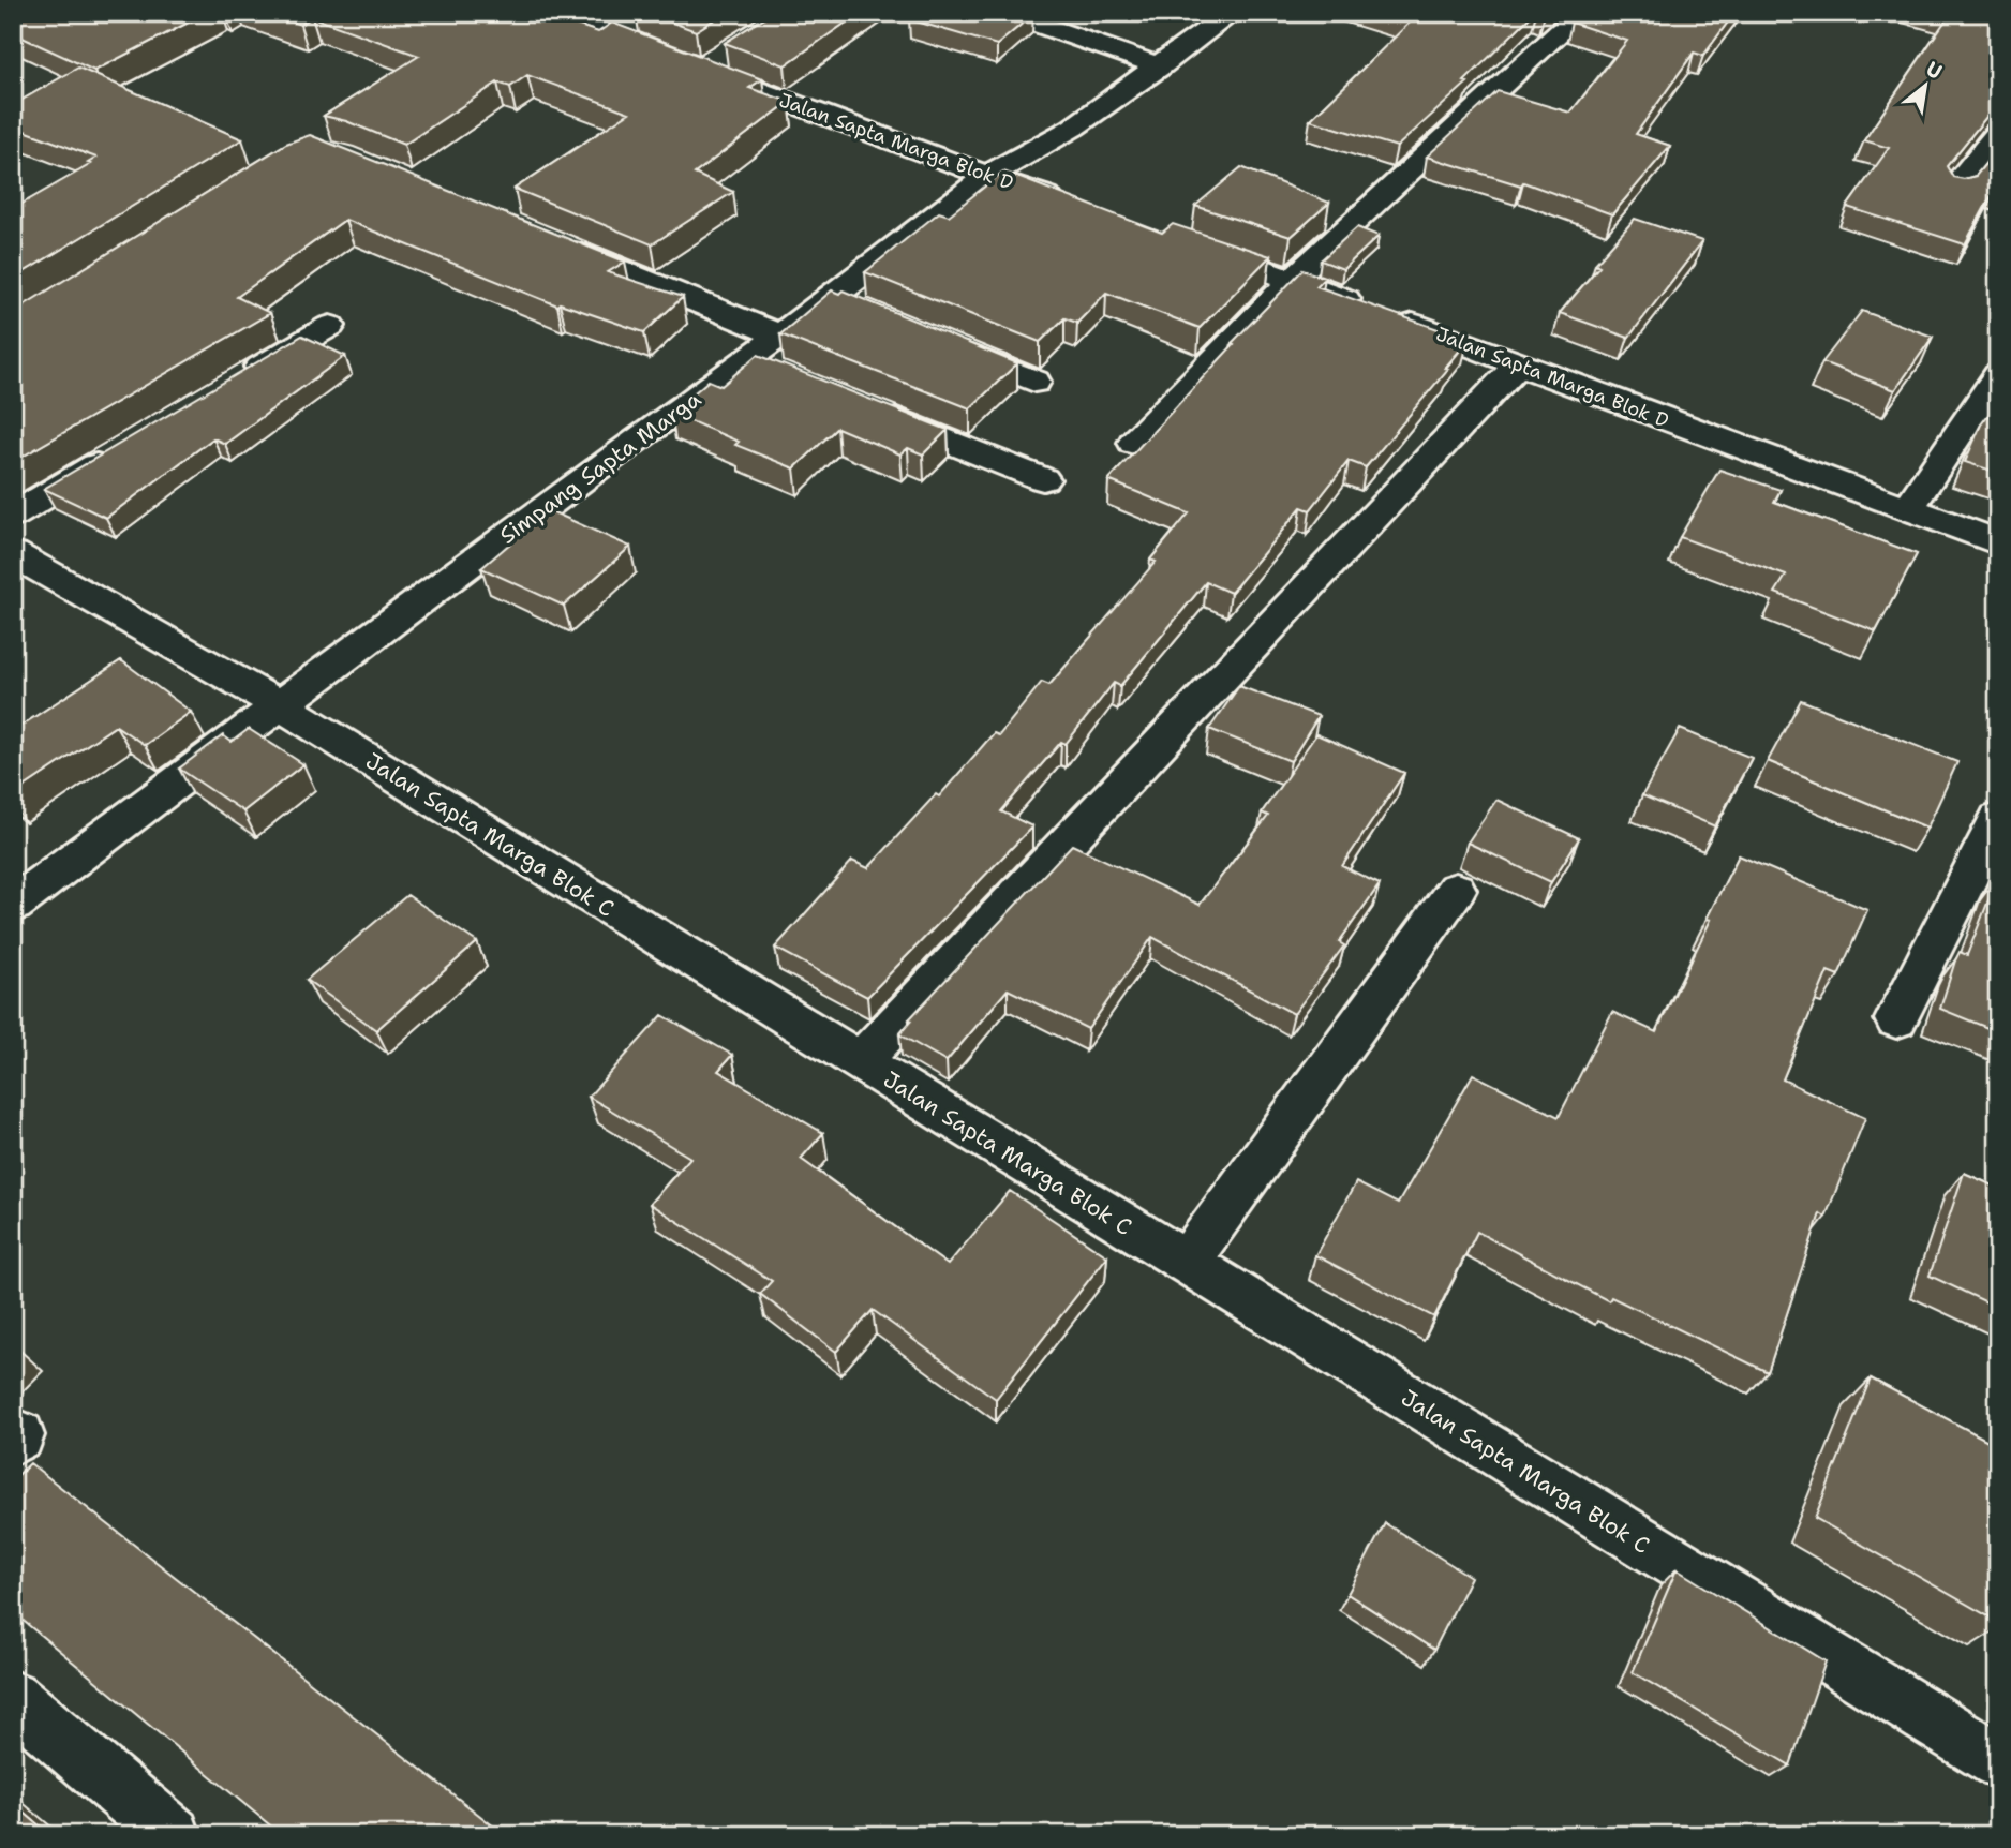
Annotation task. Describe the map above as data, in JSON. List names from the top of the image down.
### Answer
{
  "streets": {
    "street": ["Jalan Sapta Marga Blok D", "Simpang Sapta Marga", "Jalan Sapta Marga Blok C"]
  },
  "crossings": [
    ["Jalan Sapta Marga Blok D", "Simpang Sapta Marga"],
    ["Simpang Sapta Marga", "Jalan Sapta Marga Blok C"]
  ],
  "north": "top right"
}
